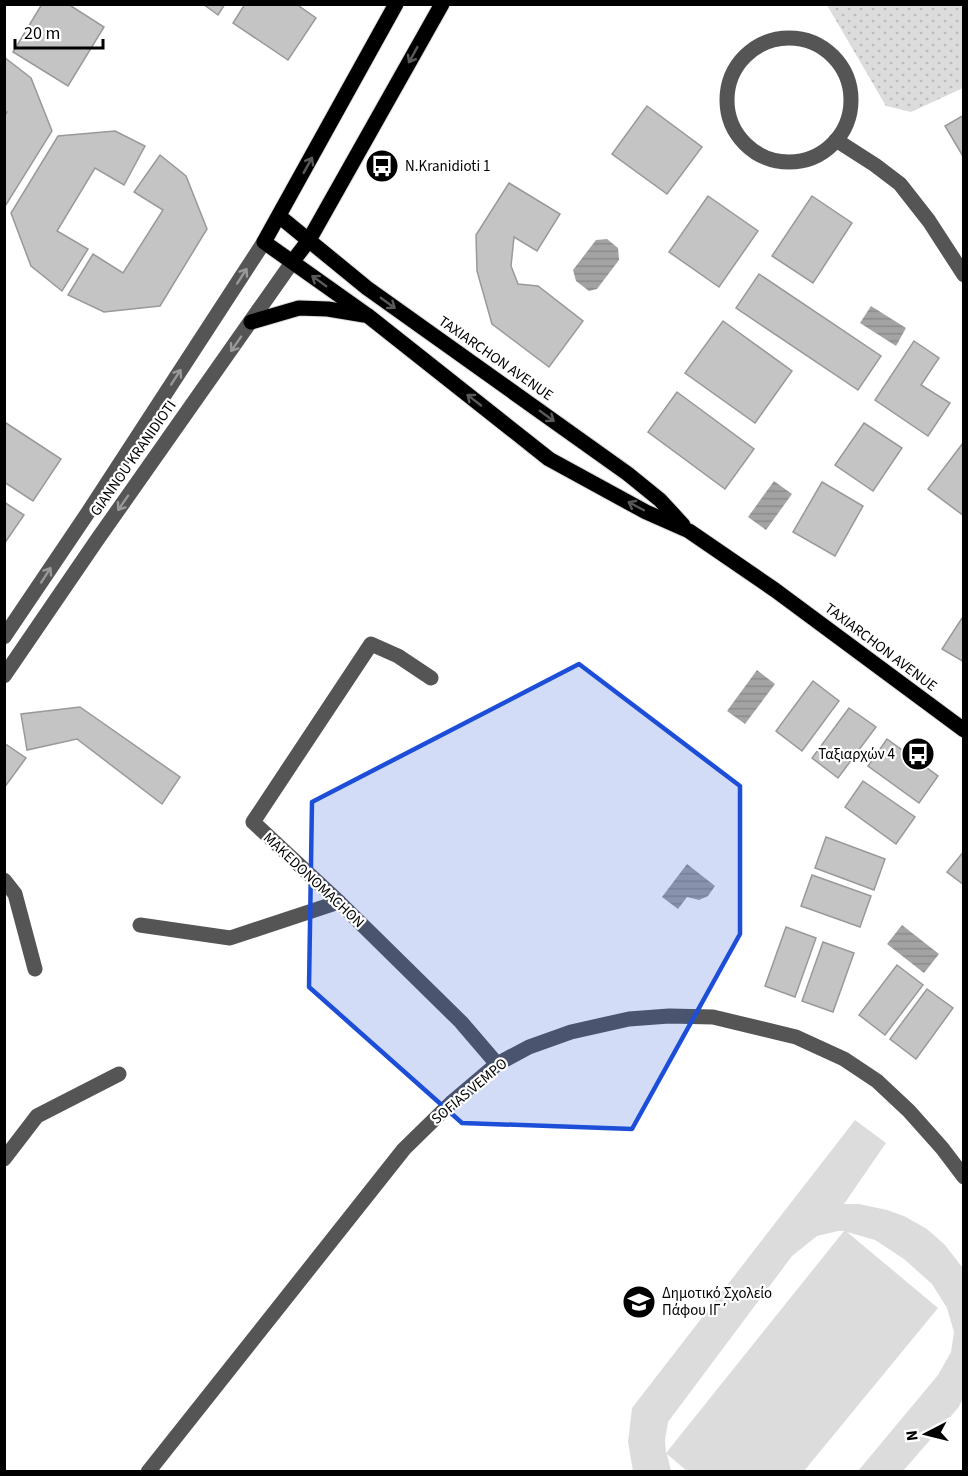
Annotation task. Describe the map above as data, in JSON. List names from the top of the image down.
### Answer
{
  "streets": {
    "main road": ["TAXIARCHON AVENUE"],
    "street": ["GIANNOU KRANIDIOTI", "MAKEDONOMACHON", "SOFIAS VEMPO"]
  },
  "crossings": [
    ["TAXIARCHON AVENUE", "GIANNOU KRANIDIOTI"],
    ["MAKEDONOMACHON", "SOFIAS VEMPO"]
  ],
  "places": {
    "bus stop": ["N.Kranidioti 1", "Ταξιαρχών 4"],
    "school or university": ["Δημοτικό Σχολείο Πάφου ΙΓ΄"]
  },
  "scale_bar": "20 m",
  "north": "left"
}
